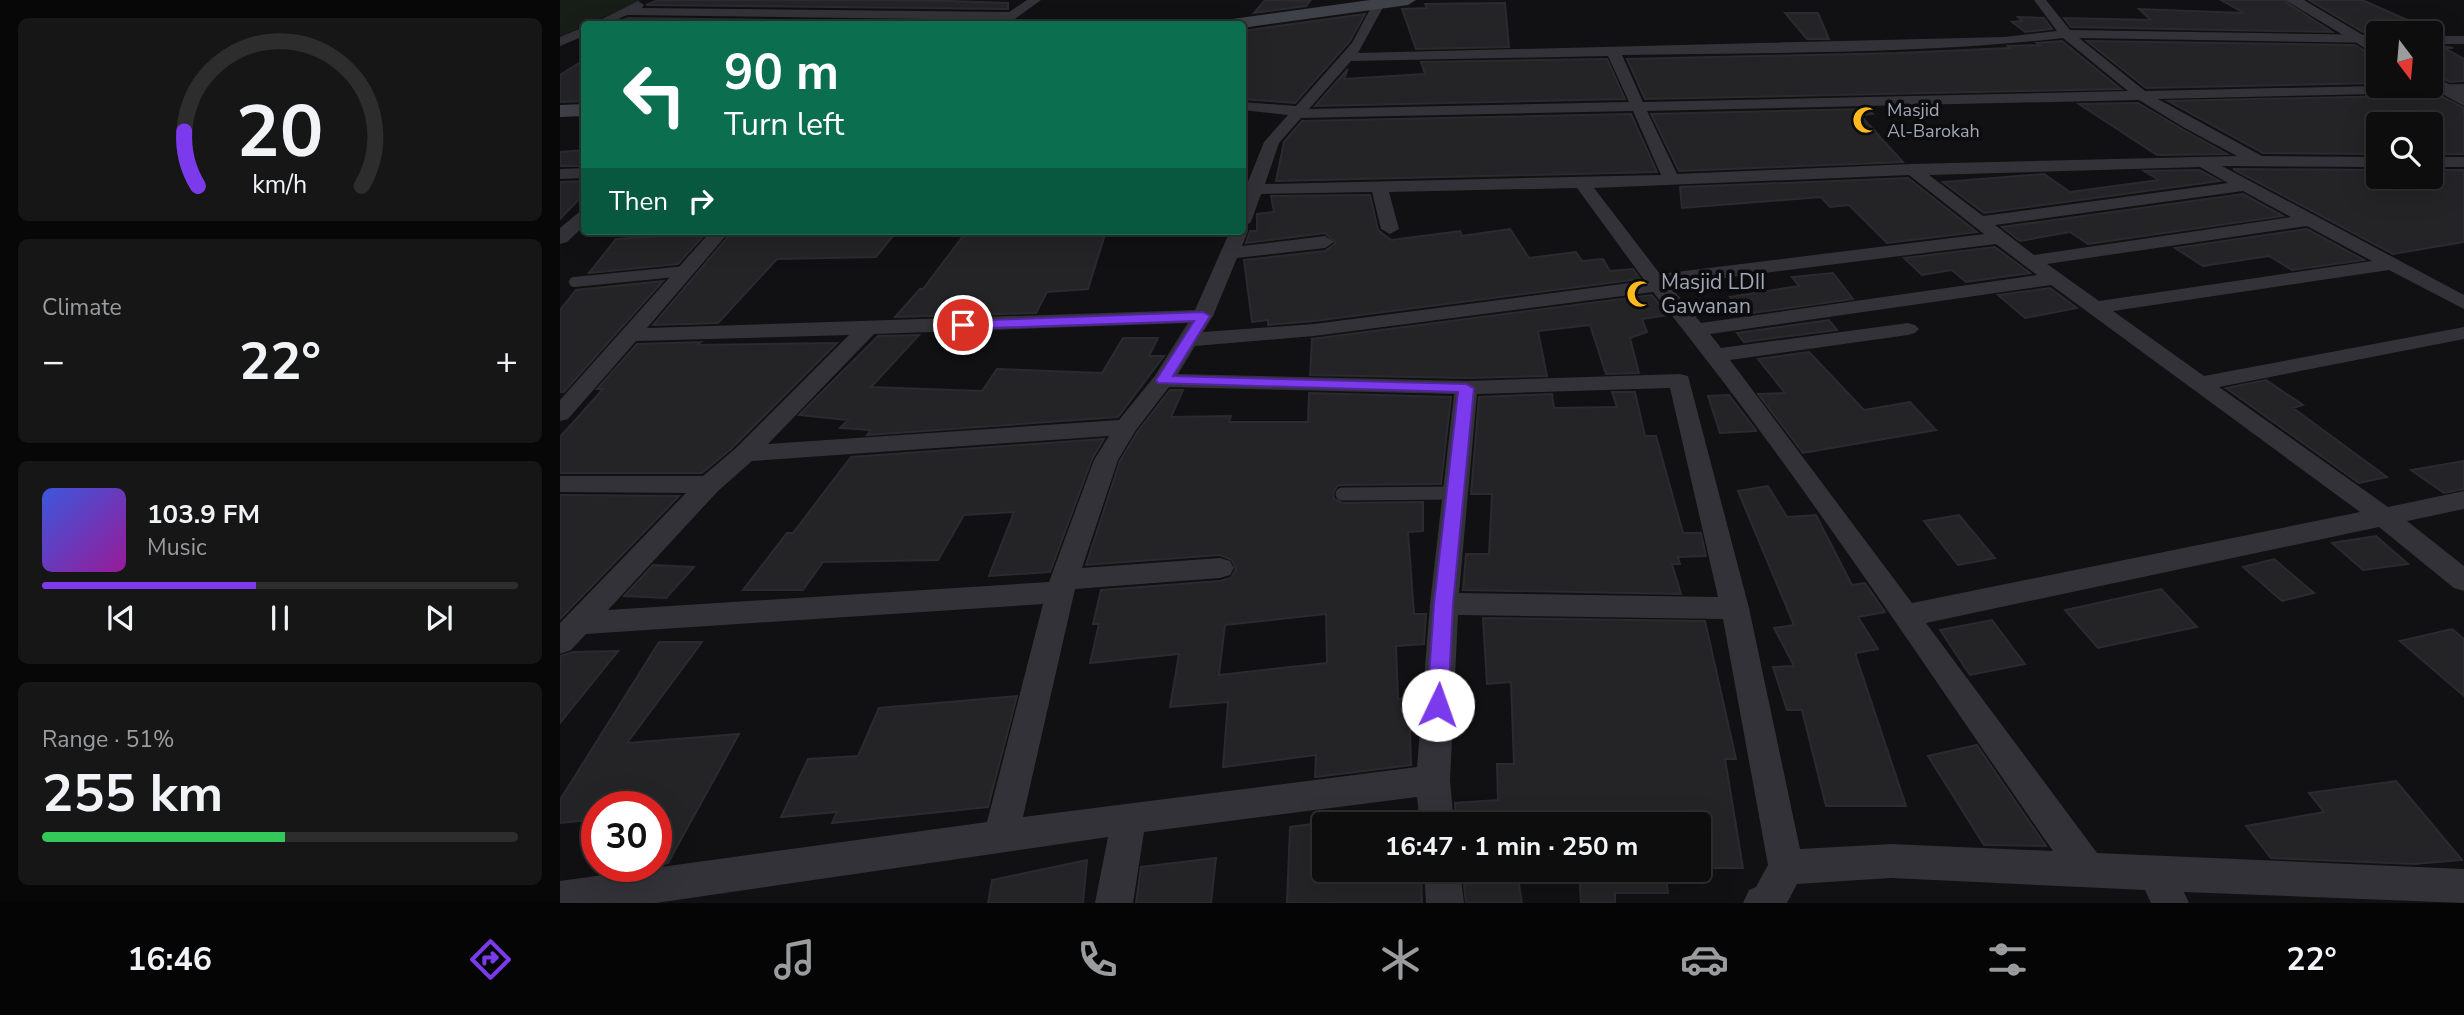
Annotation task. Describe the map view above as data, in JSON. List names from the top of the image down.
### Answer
{
  "places": {
    "mosque": ["Masjid Al-Barokah", "Masjid LDII Gawanan"]
  },
  "north": "bottom",
  "page": {
    "turn": ["90 m", "Turn left"],
    "then": "Then",
    "tile": [
      "Climate",
      ["Range · 51%", "255 km"]
    ],
    "heat": ["−", "22°", "+"],
    "song": ["103.9 FM", "Music"],
    "limit": "30",
    "trip": "16:47 · 1 min · 250 m",
    "tabs": ["16:46", "22°"],
    "gauge": ["20", "km/h"]
  }
}
